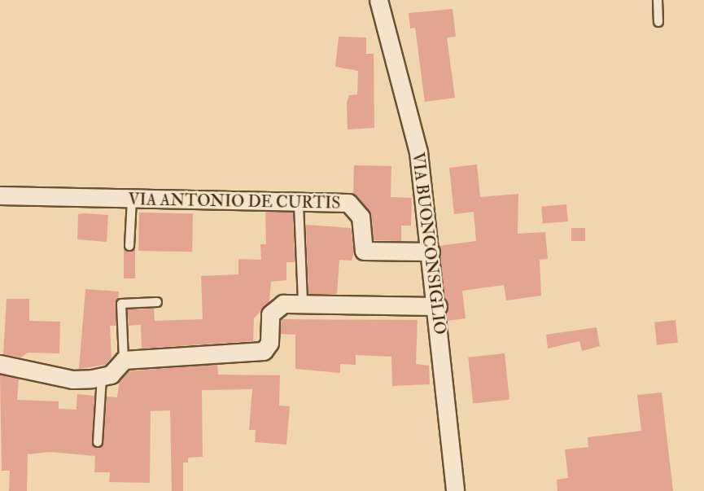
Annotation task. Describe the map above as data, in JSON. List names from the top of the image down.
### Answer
{
  "streets": {
    "street": ["VIA ANTONIO DE CURTIS", "VIA BUONCONSIGLIO"]
  },
  "crossings": [
    ["VIA ANTONIO DE CURTIS", "VIA BUONCONSIGLIO"]
  ]
}
